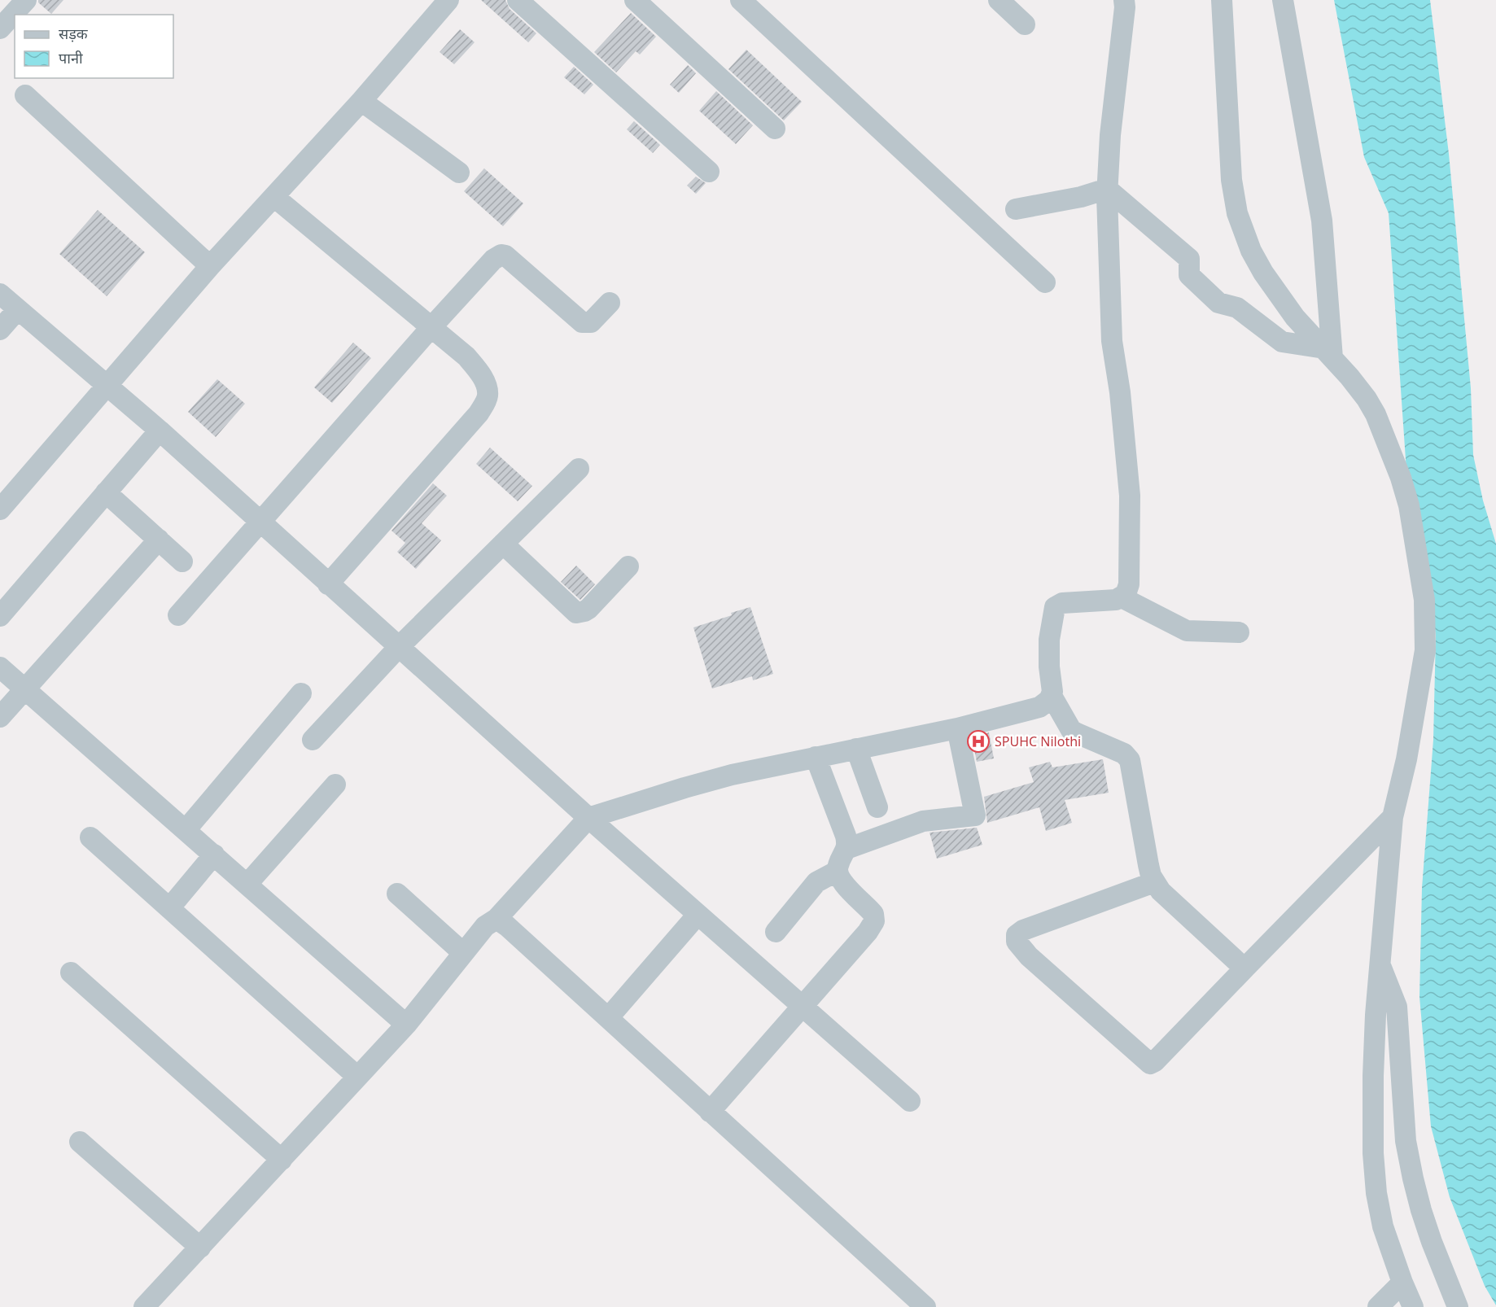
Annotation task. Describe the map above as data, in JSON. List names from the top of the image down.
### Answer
{
  "places": {
    "hospital": ["SPUHC Nilothi"]
  },
  "legend": ["सड़क", "पानी"]
}
